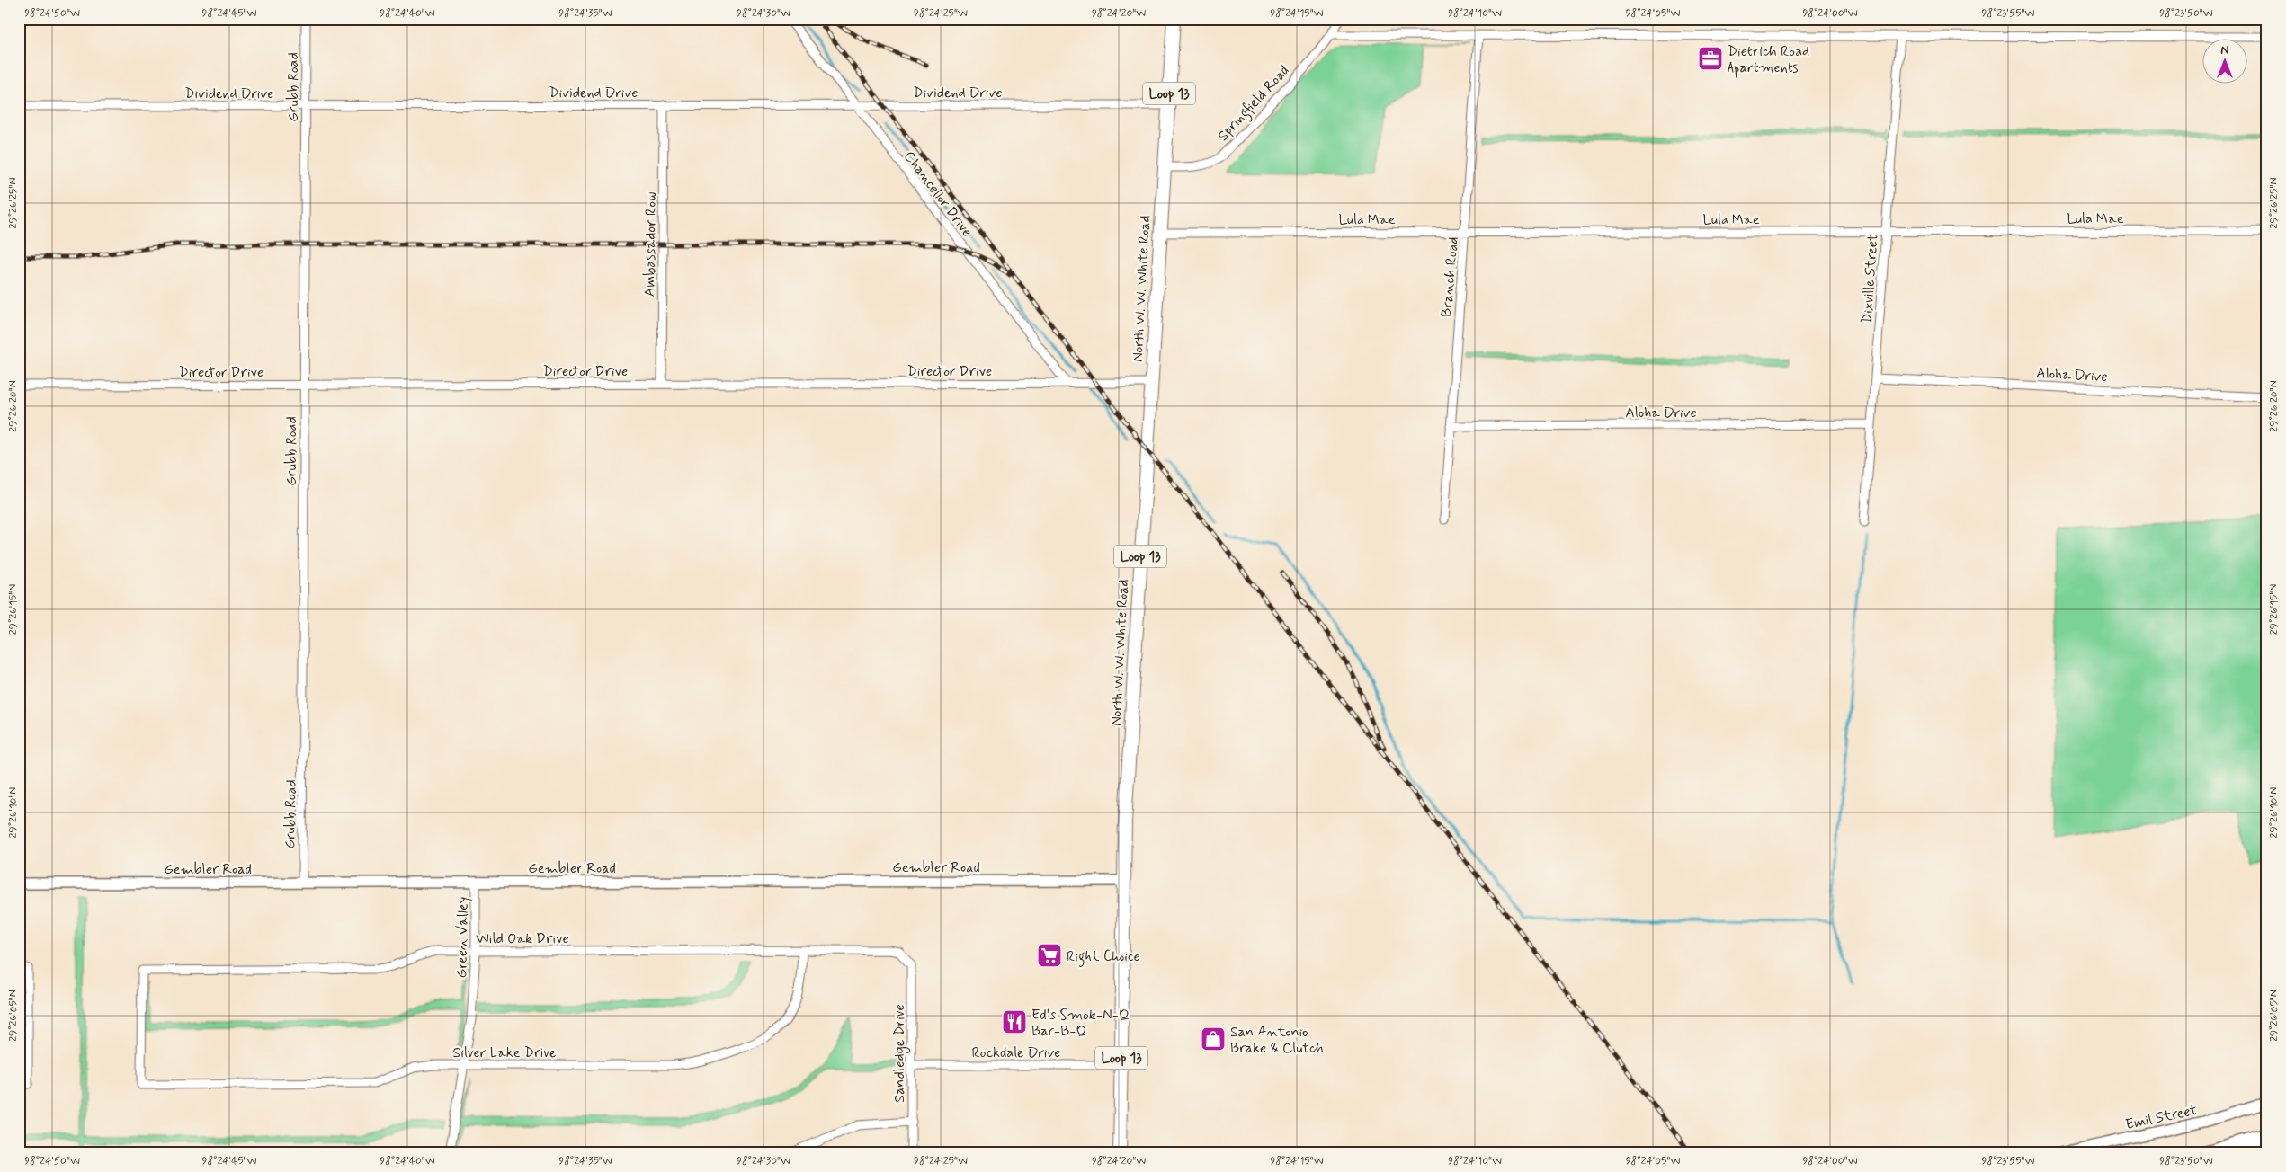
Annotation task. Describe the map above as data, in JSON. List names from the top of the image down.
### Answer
{
  "streets": {
    "main road": [
      "Loop 13",
      "North W. W. White Road",
      "Gembler Road",
      "Emil Street"
    ],
    "street": [
      "Grubb Road",
      "Dividend Drive",
      "Springfield Road",
      "Chancellor Drive",
      "Lula Mae",
      "Ambassador Row",
      "Branch Road",
      "Dixville Street",
      "Director Drive",
      "Aloha Drive",
      "Green Valley",
      "Wild Oak Drive",
      "Silver Lake Drive",
      "Rockdale Drive",
      "Sandledge Drive"
    ]
  },
  "crossings": [
    ["Grubb Road", "Dividend Drive"],
    ["Grubb Road", "Director Drive"],
    ["Grubb Road", "Gembler Road"],
    ["Dividend Drive", "Chancellor Drive"],
    ["Dividend Drive", "Ambassador Row"],
    ["Dividend Drive", "North W. W. White Road"],
    ["Springfield Road", "North W. W. White Road"],
    ["Chancellor Drive", "Director Drive"],
    ["Lula Mae", "Branch Road"],
    ["Lula Mae", "Dixville Street"],
    ["Lula Mae", "North W. W. White Road"],
    ["Ambassador Row", "Director Drive"],
    ["Branch Road", "Aloha Drive"],
    ["Dixville Street", "Aloha Drive"],
    ["North W. W. White Road", "Director Drive"],
    ["North W. W. White Road", "Gembler Road"],
    ["North W. W. White Road", "Rockdale Drive"],
    ["Gembler Road", "Green Valley"],
    ["Green Valley", "Wild Oak Drive"],
    ["Green Valley", "Silver Lake Drive"],
    ["Wild Oak Drive", "Silver Lake Drive"],
    ["Wild Oak Drive", "Sandledge Drive"],
    ["Rockdale Drive", "Sandledge Drive"]
  ],
  "places": {
    "office": ["Dietrich Road Apartments"],
    "supermarket": ["Right Choice"],
    "restaurant": ["Ed's Smok-N-Q Bar-B-Q"],
    "shop": ["San Antonio Brake & Clutch"]
  },
  "north": "top",
  "coordinates": [
    "98°24'50\"W",
    "98°24'45\"W",
    "98°24'40\"W",
    "98°24'35\"W",
    "98°24'30\"W",
    "98°24'25\"W",
    "98°24'20\"W",
    "98°24'15\"W",
    "98°24'10\"W",
    "98°24'05\"W",
    "98°24'00\"W",
    "98°23'55\"W",
    "98°23'50\"W",
    "29°26'25\"N",
    "29°26'20\"N",
    "29°26'15\"N",
    "29°26'10\"N",
    "29°26'05\"N"
  ]
}
